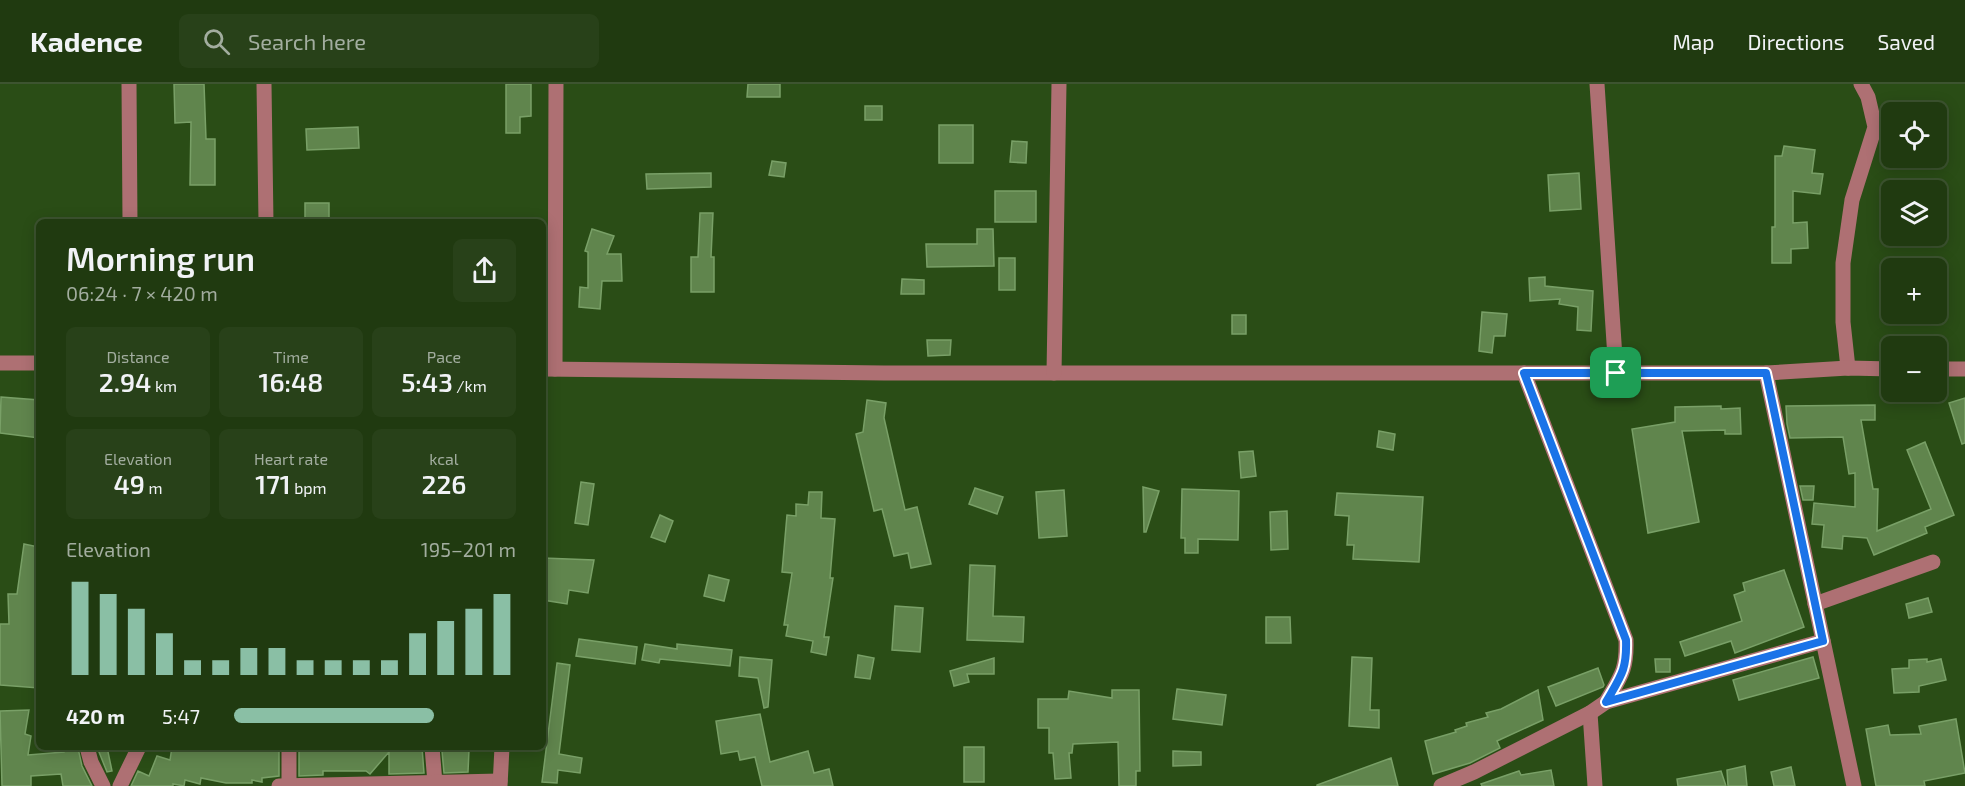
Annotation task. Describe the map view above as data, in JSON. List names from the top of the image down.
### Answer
{
  "page": {
    "header": "Kadence",
    "search": "Search here",
    "nav": ["Map", "Directions", "Saved"],
    "map_buttons": ["+", "−"],
    "heading": ["Morning run", "06:24 · 7 × 420 m"],
    "stats": [
      ["Distance", "2.94 km"],
      ["Time", "16:48"],
      ["Pace", "5:43 /km"],
      ["Elevation", "49 m"],
      ["Heart rate", "171 bpm"],
      ["kcal", "226"]
    ],
    "chart": ["Elevation", "195–201 m"],
    "list": [
      {
        "name": "420 m",
        "note": "5:47"
      }
    ]
  }
}
